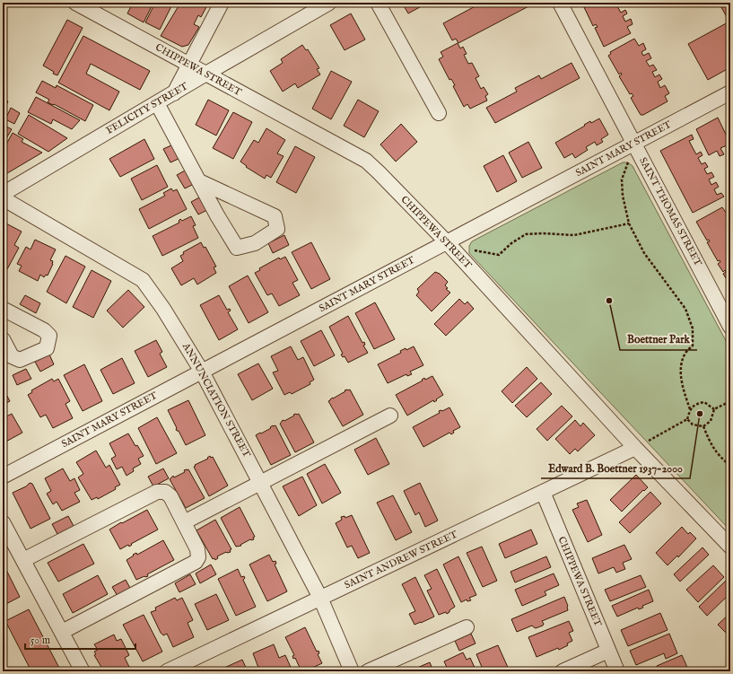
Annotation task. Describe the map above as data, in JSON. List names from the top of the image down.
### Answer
{
  "streets": {
    "street": [
      "CHIPPEWA STREET",
      "FELICITY STREET",
      "SAINT MARY STREET",
      "SAINT THOMAS STREET",
      "ANNUNCIATION STREET",
      "SAINT ANDREW STREET"
    ]
  },
  "crossings": [
    ["CHIPPEWA STREET", "FELICITY STREET"],
    ["CHIPPEWA STREET", "SAINT MARY STREET"],
    ["CHIPPEWA STREET", "SAINT ANDREW STREET"],
    ["SAINT MARY STREET", "SAINT THOMAS STREET"],
    ["SAINT MARY STREET", "ANNUNCIATION STREET"],
    ["ANNUNCIATION STREET", "SAINT ANDREW STREET"]
  ],
  "places": ["Boettner Park", "Edward B. Boettner 1937-2000"],
  "scale_bar": "50 m"
}
